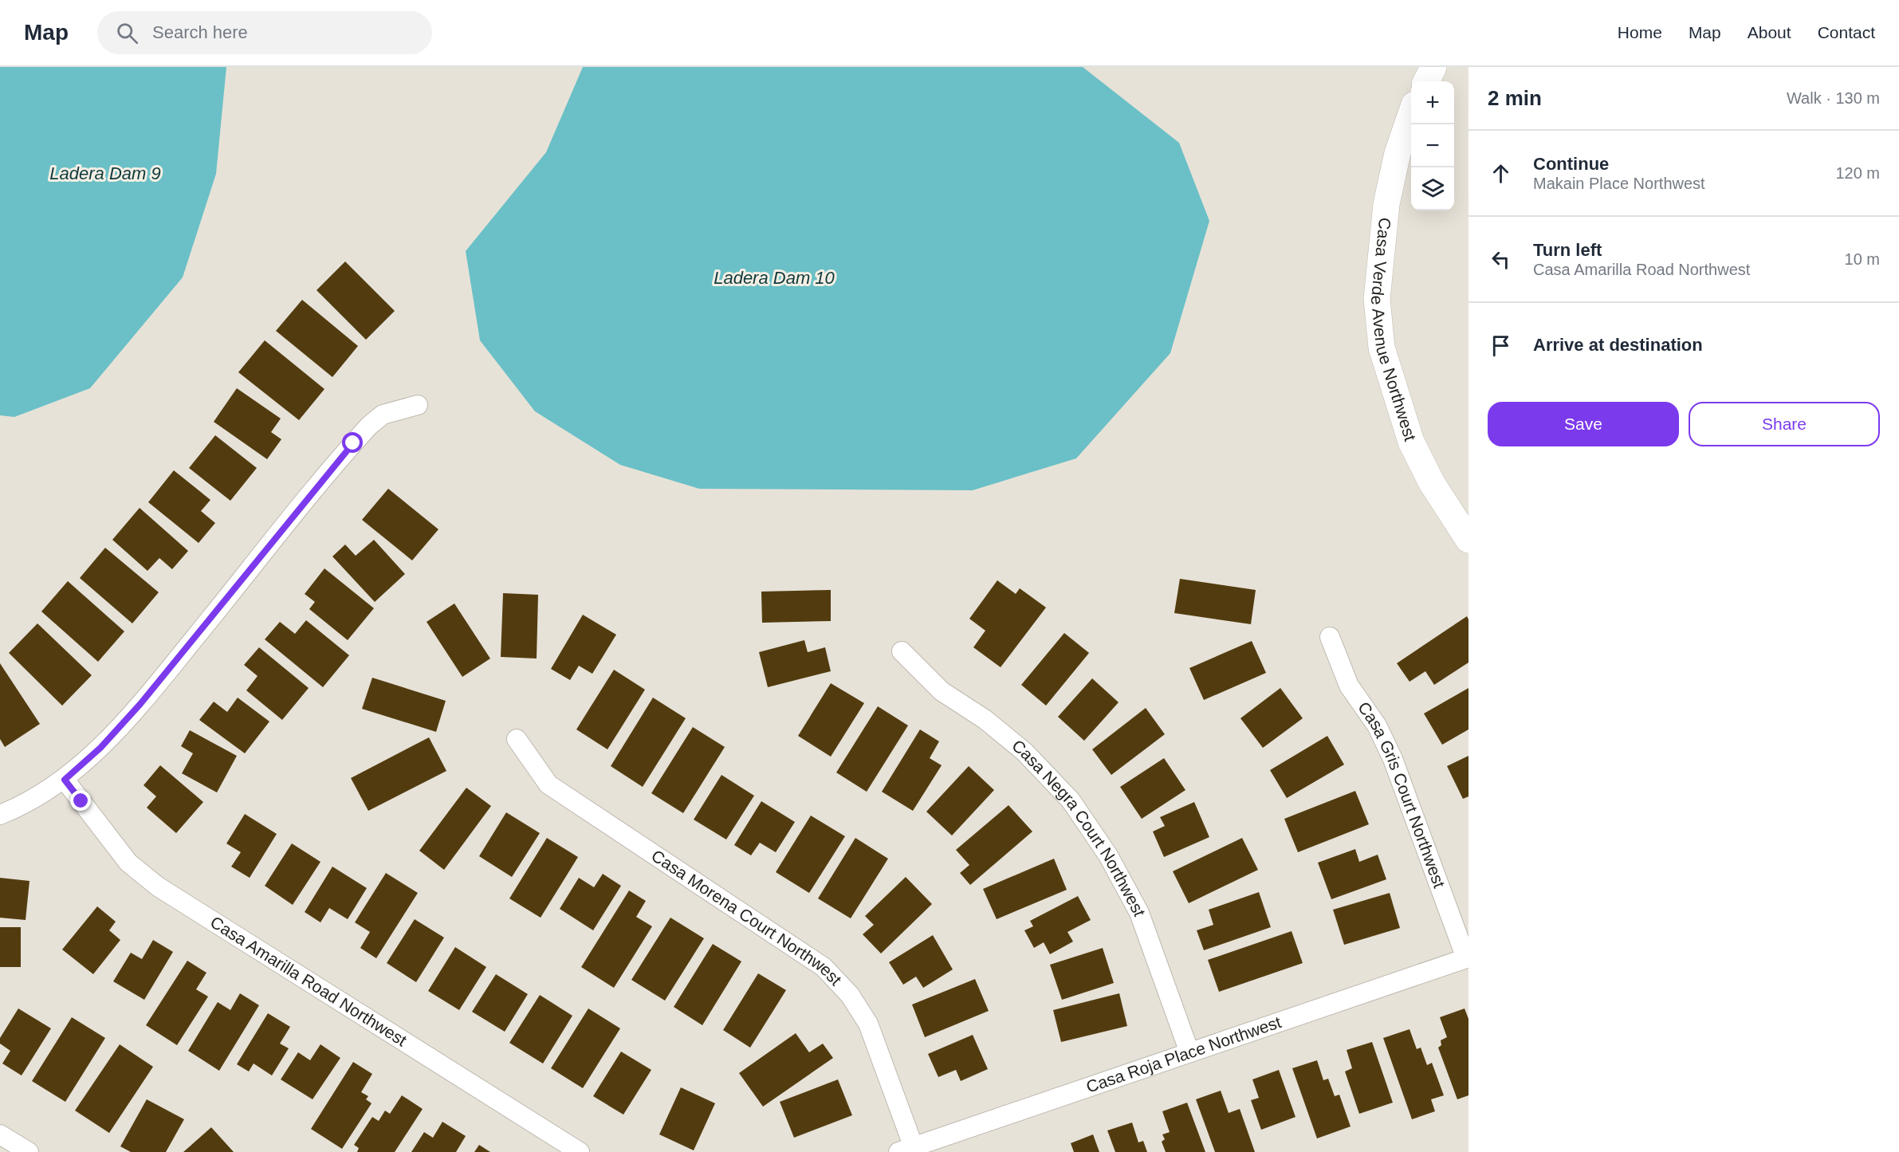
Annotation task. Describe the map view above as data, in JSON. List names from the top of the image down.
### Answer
{
  "streets": {
    "street": [
      "Casa Verde Avenue Northwest",
      "Casa Gris Court Northwest",
      "Casa Negra Court Northwest",
      "Casa Morena Court Northwest",
      "Casa Amarilla Road Northwest",
      "Casa Roja Place Northwest"
    ]
  },
  "crossings": [
    ["Casa Gris Court Northwest", "Casa Roja Place Northwest"],
    ["Casa Negra Court Northwest", "Casa Roja Place Northwest"],
    ["Casa Morena Court Northwest", "Casa Roja Place Northwest"]
  ],
  "water": ["Ladera Dam 9", "Ladera Dam 10"],
  "page": {
    "header": "Map",
    "search": "Search here",
    "nav": [
      "Home",
      "Map",
      "About",
      "Contact"
    ],
    "heading": ["2 min", "Walk · 130 m"],
    "map_buttons": ["+", "−"],
    "list": [
      ["Continue", "Makain Place Northwest", "120 m"],
      ["Turn left", "Casa Amarilla Road Northwest", "10 m"],
      "Arrive at destination"
    ],
    "buttons": ["Save", "Share"]
  }
}
